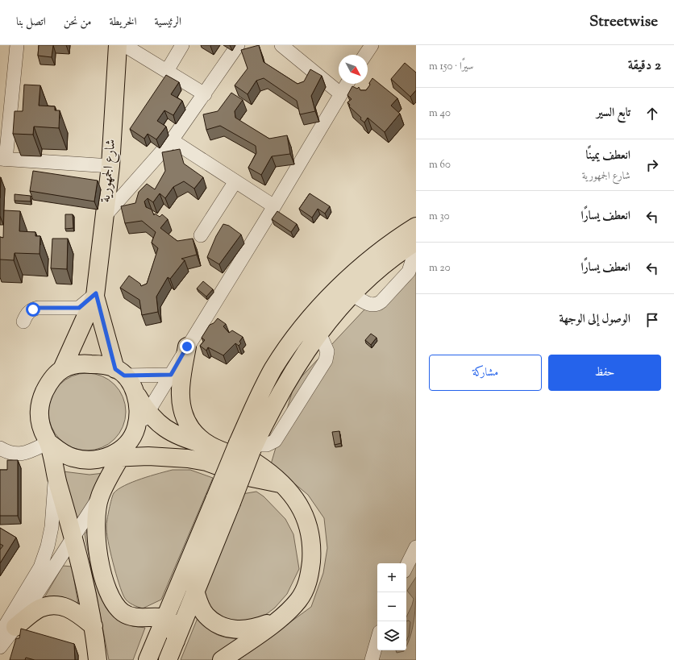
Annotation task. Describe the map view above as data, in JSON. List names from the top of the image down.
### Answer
{
  "streets": {
    "main road": ["شارع الجمهورية"]
  },
  "north": "bottom right",
  "page": {
    "header": "Streetwise",
    "nav": [
      "الرئيسية",
      "الخريطة",
      "من نحن",
      "اتصل بنا"
    ],
    "heading": ["2 دقيقة", "سيرًا · 150 m"],
    "list": [
      ["تابع السير", "40 m"],
      ["انعطف يمينًا", "شارع الجمهورية", "60 m"],
      ["انعطف يسارًا", "30 m"],
      ["انعطف يسارًا", "20 m"],
      "الوصول إلى الوجهة"
    ],
    "buttons": ["حفظ", "مشاركة"],
    "map_buttons": ["+", "−"]
  }
}
